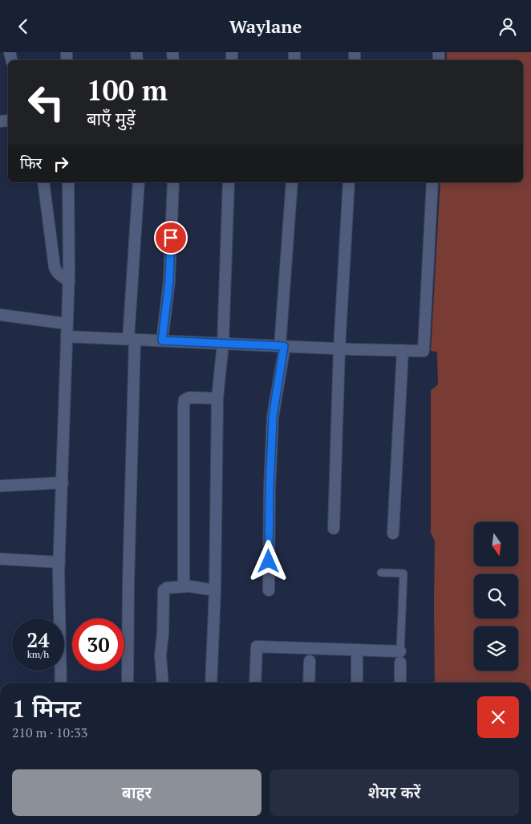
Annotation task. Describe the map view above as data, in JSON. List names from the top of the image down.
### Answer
{
  "north": "bottom",
  "page": {
    "header": "Waylane",
    "turn": ["100 m", "बाएँ मुड़ें"],
    "then": "फिर",
    "speed": "24 km/h",
    "limit": "30",
    "heading": ["1 मिनट", "210 m · 10:33"],
    "buttons": ["बाहर", "शेयर करें"]
  }
}
